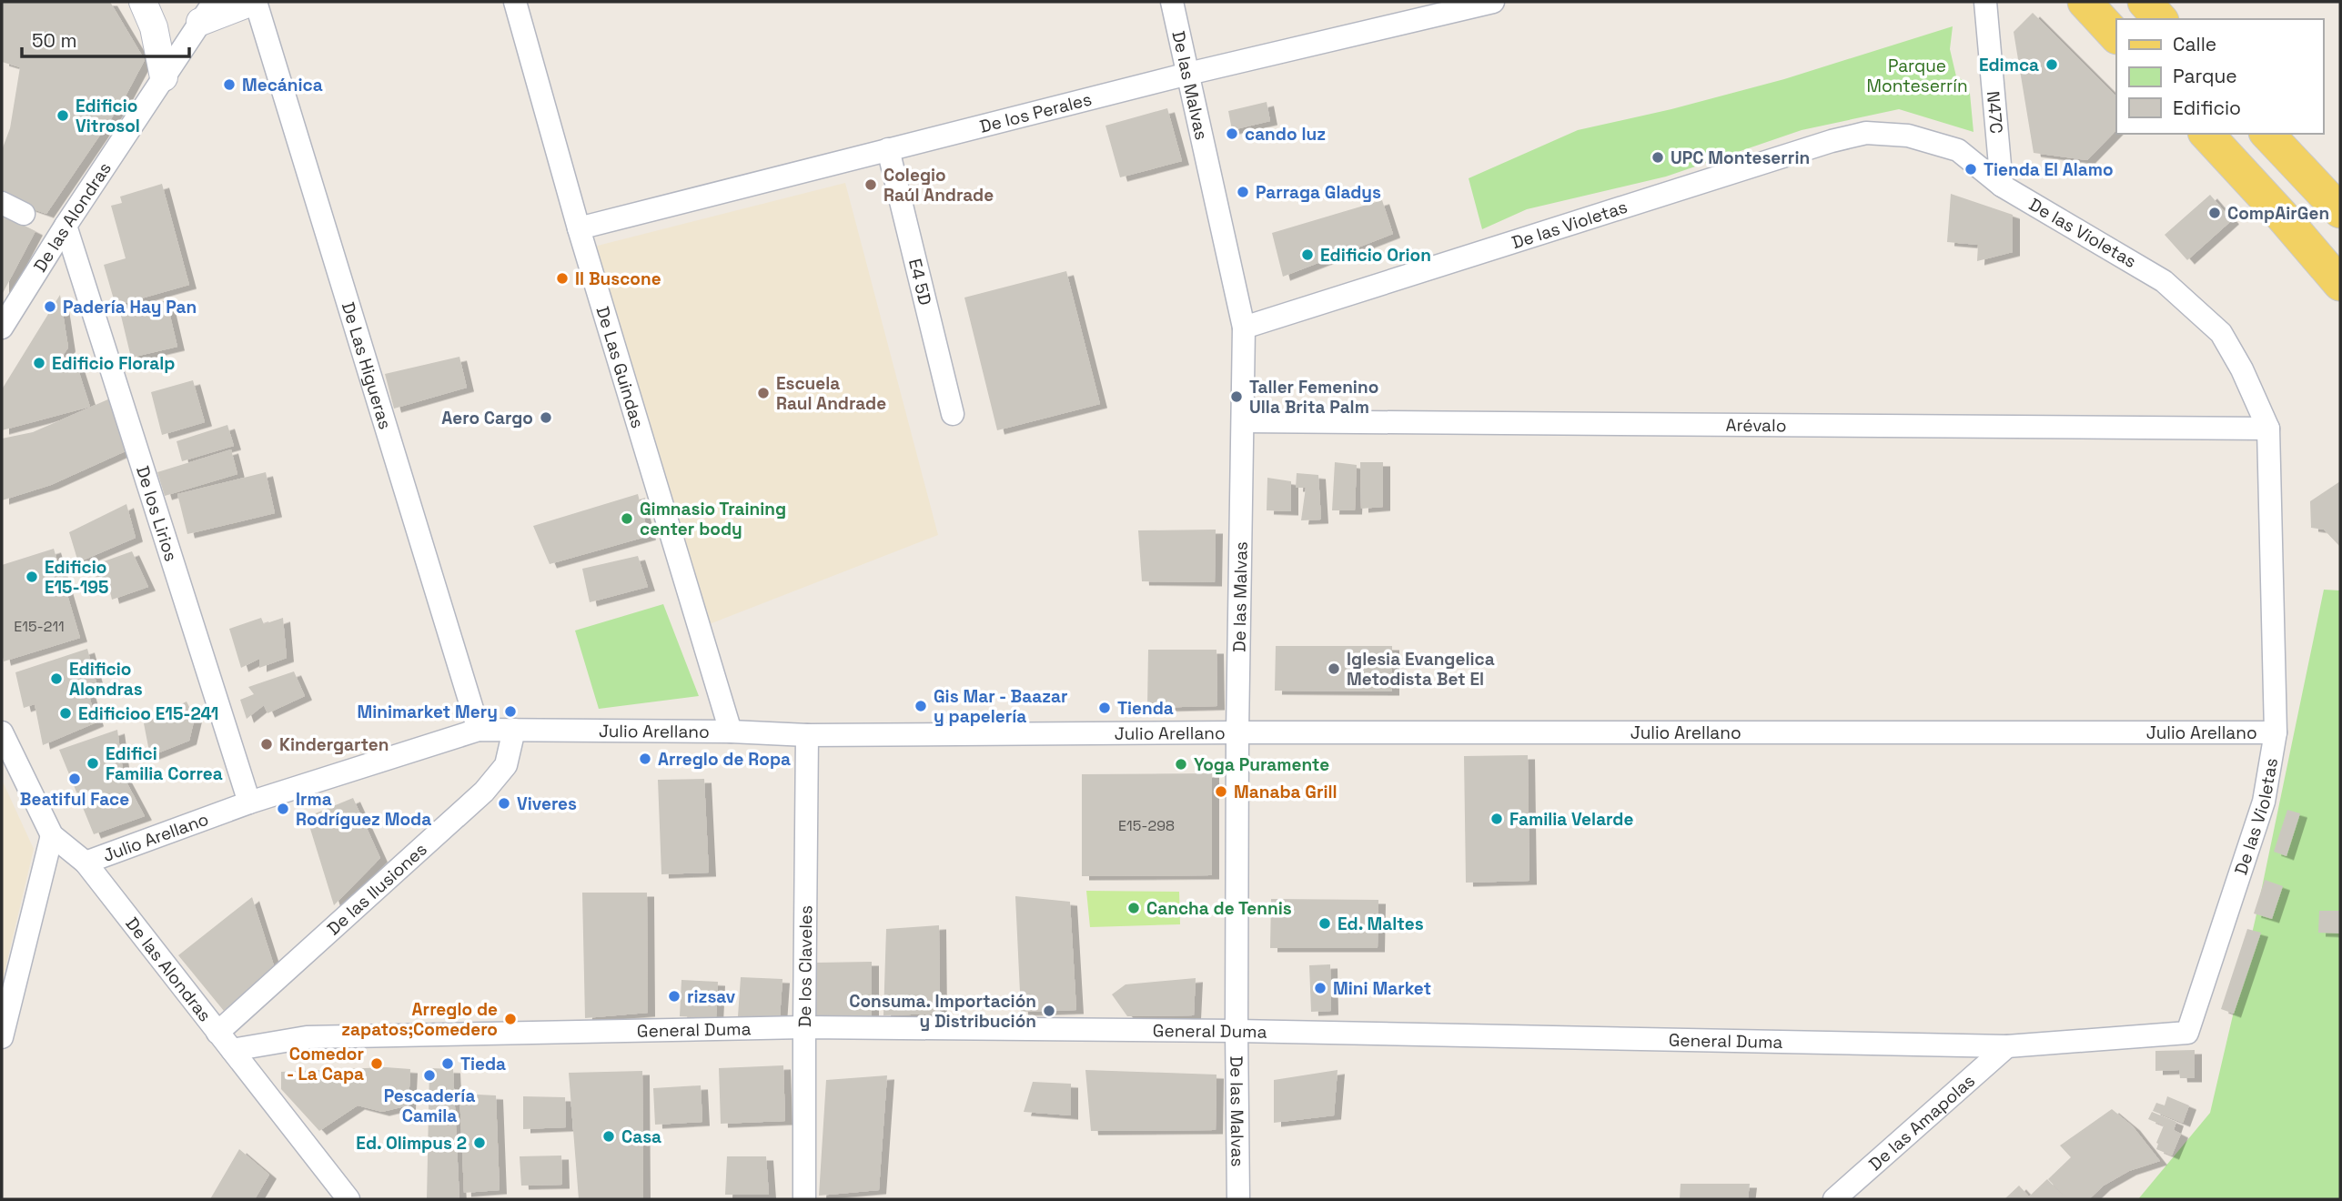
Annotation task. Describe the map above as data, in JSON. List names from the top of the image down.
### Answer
{
  "streets": {
    "street": [
      "De las Malvas",
      "N47C",
      "De los Perales",
      "De las Alondras",
      "De las Violetas",
      "E4 5D",
      "De Las Higueras",
      "De Las Guindas",
      "Arévalo",
      "De los Lirios",
      "Julio Arellano",
      "De las Ilusiones",
      "De los Claveles",
      "General Duma",
      "De las Amapolas"
    ]
  },
  "crossings": [
    ["De las Malvas", "De los Perales"],
    ["De las Malvas", "De las Violetas"],
    ["De las Malvas", "Arévalo"],
    ["De las Malvas", "Julio Arellano"],
    ["De las Malvas", "General Duma"],
    ["N47C", "De las Violetas"],
    ["De los Perales", "E4 5D"],
    ["De los Perales", "De Las Guindas"],
    ["De las Alondras", "De los Lirios"],
    ["De las Alondras", "Julio Arellano"],
    ["De las Alondras", "De las Ilusiones"],
    ["De las Alondras", "General Duma"],
    ["De las Violetas", "Arévalo"],
    ["De las Violetas", "Julio Arellano"],
    ["De las Violetas", "General Duma"],
    ["De Las Higueras", "Julio Arellano"],
    ["De Las Guindas", "Julio Arellano"],
    ["De los Lirios", "Julio Arellano"],
    ["Julio Arellano", "De las Ilusiones"],
    ["Julio Arellano", "De los Claveles"],
    ["De las Ilusiones", "General Duma"],
    ["De los Claveles", "General Duma"],
    ["General Duma", "De las Amapolas"]
  ],
  "parks": ["Parque Monteserrín"],
  "places": [
    "Edimca",
    "Mecánica",
    "Edificio Vitrosol",
    "cando luz",
    "UPC Monteserrin",
    "Tienda El Alamo",
    "Colegio Raúl Andrade",
    "Parraga Gladys",
    "CompAirGen",
    "Edificio Orion",
    "Il Buscone",
    "Padería Hay Pan",
    "Edificio Floralp",
    "Escuela Raul Andrade",
    "Taller Femenino Ulla Brita Palm",
    "Aero Cargo",
    "Gimnasio Training center body",
    "Edificio E15-195",
    "Iglesia Evangelica Metodista Bet El",
    "Edificio Alondras",
    "Gis Mar - Baazar y papelería",
    "Tienda",
    "Minimarket Mery",
    "Edificioo E15-241",
    "Kindergarten",
    "Arreglo de Ropa",
    "Edifici Familia Correa",
    "Yoga Puramente",
    "Beatiful Face",
    "Manaba Grill",
    "Viveres",
    "Irma Rodríguez Moda",
    "Familia Velarde",
    "Cancha de Tennis",
    "Ed. Maltes",
    "Mini Market",
    "rizsav",
    "Consuma. Importación y Distribución",
    "Arreglo de zapatos;Comedero",
    "Comedor - La Capa",
    "Tieda",
    "Pescadería Camila",
    "Casa",
    "Ed. Olimpus 2"
  ],
  "house_numbers": ["E15-211", "E15-298"],
  "legend": ["Calle", "Parque", "Edificio"],
  "scale_bar": "50 m"
}
